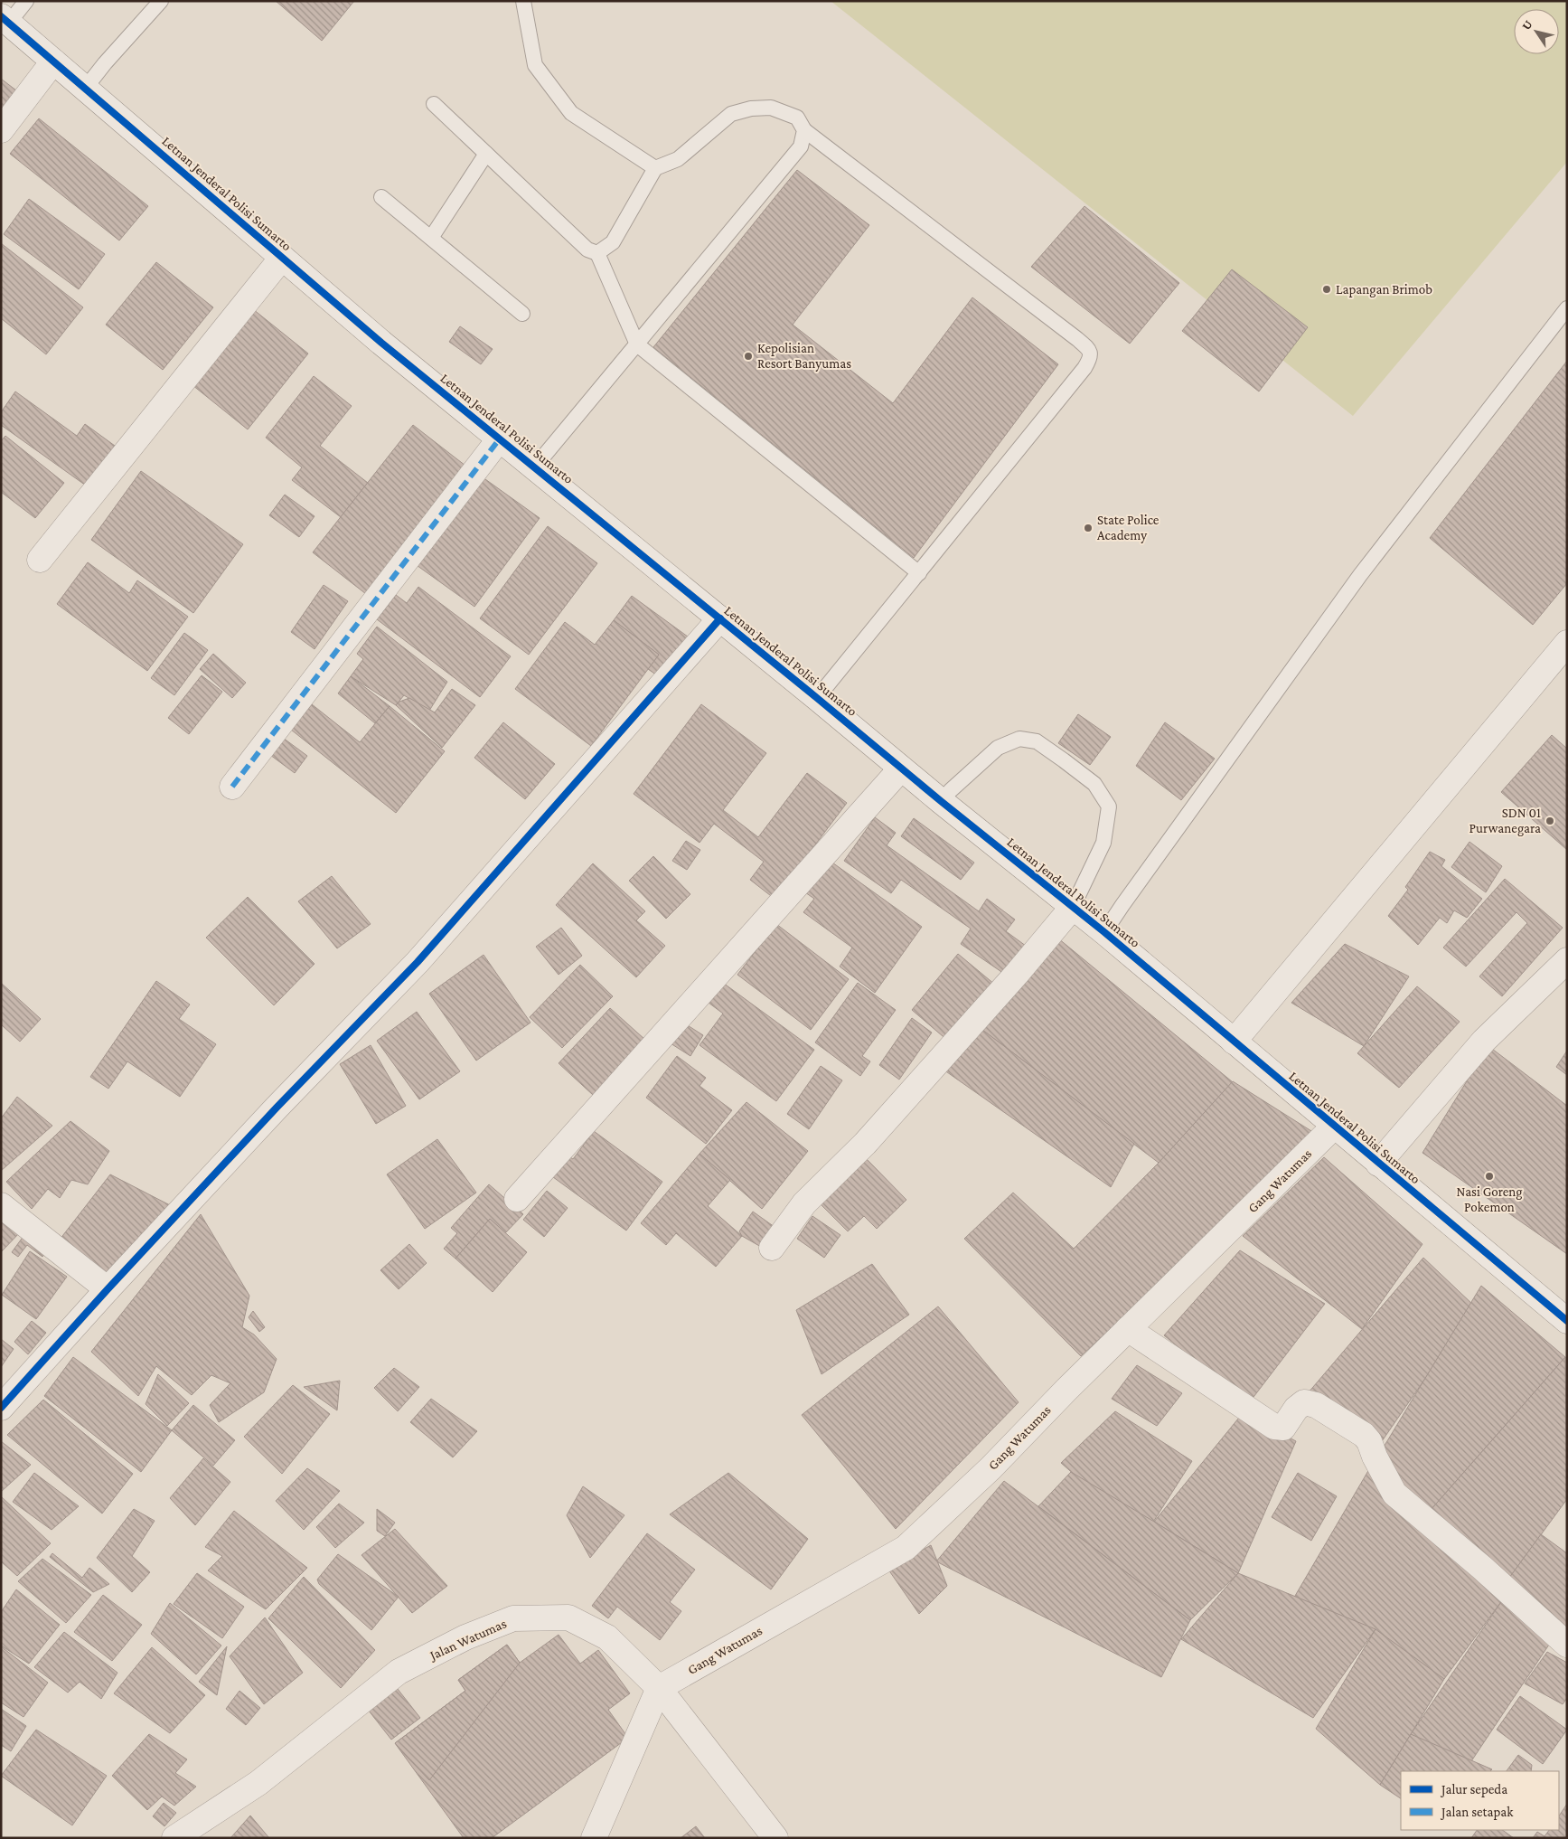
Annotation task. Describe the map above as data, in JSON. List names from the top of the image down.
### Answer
{
  "streets": {
    "street": ["Letnan Jenderal Polisi Sumarto", "Gang Watumas", "Jalan Watumas"]
  },
  "crossings": [
    ["Letnan Jenderal Polisi Sumarto", "Gang Watumas"],
    ["Gang Watumas", "Jalan Watumas"]
  ],
  "places": [
    "Lapangan Brimob",
    "Kepolisian Resort Banyumas",
    "State Police Academy",
    "SDN 01 Purwanegara",
    "Nasi Goreng Pokemon"
  ],
  "legend": ["Jalur sepeda", "Jalan setapak"],
  "north": "top left"
}
